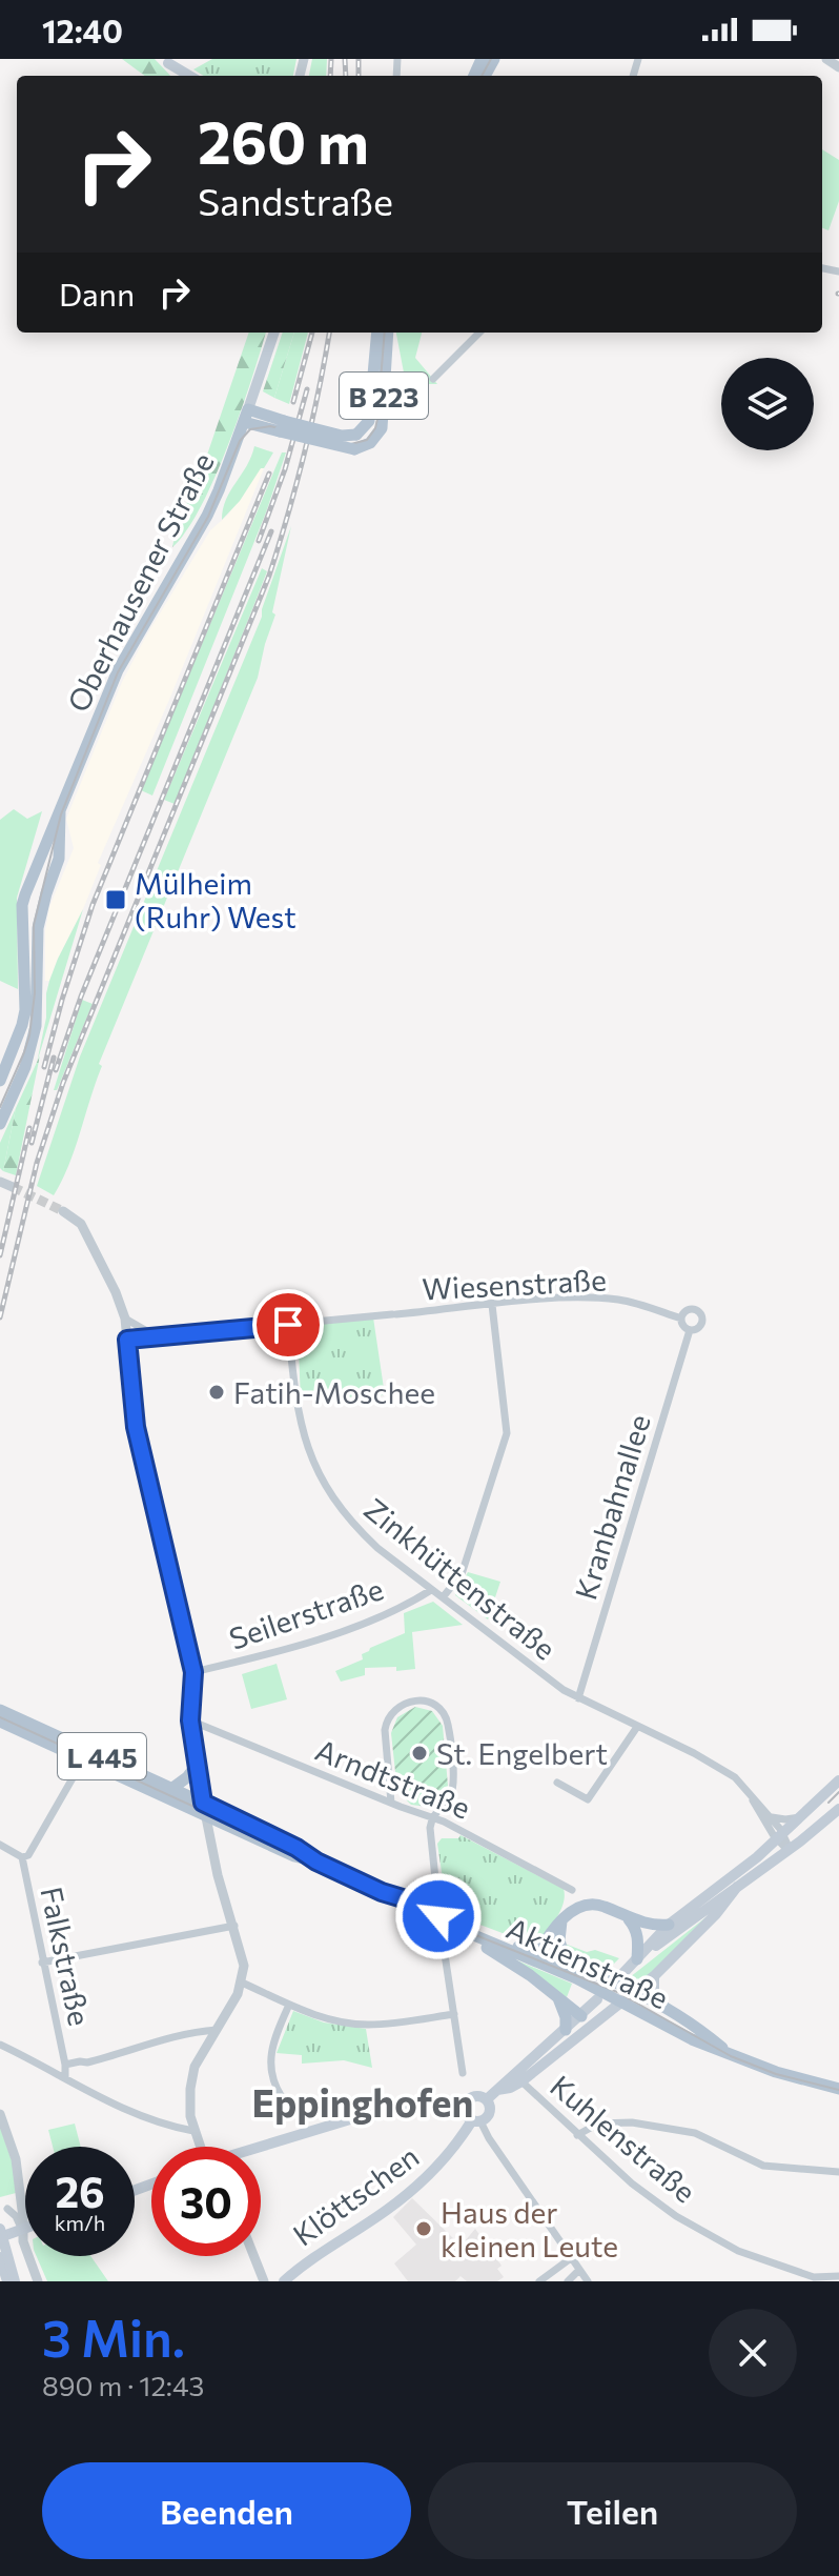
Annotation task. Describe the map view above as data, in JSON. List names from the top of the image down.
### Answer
{
  "streets": {
    "main road": [
      "B 223",
      "Oberhausener Straße",
      "L 445",
      "Aktienstraße",
      "Klöttschen"
    ],
    "street": [
      "Wiesenstraße",
      "Kranbahnallee",
      "Zinkhüttenstraße",
      "Seilerstraße",
      "Arndtstraße",
      "Falkstraße",
      "Kuhlenstraße"
    ]
  },
  "crossings": [
    ["B 223", "Oberhausener Straße"],
    ["Wiesenstraße", "Kranbahnallee"],
    ["Wiesenstraße", "Zinkhüttenstraße"],
    ["Kranbahnallee", "Zinkhüttenstraße"],
    ["Zinkhüttenstraße", "Seilerstraße"]
  ],
  "districts": ["Eppinghofen"],
  "places": {
    "transit": ["Mülheim (Ruhr) West"],
    "other": ["Fatih-Moschee", "St. Engelbert", "Haus der kleinen Leute"]
  },
  "page": {
    "status": "12:40",
    "turn": ["260 m", "Sandstraße"],
    "then": "Dann",
    "speed": "26 km/h",
    "limit": "30",
    "heading": ["3 Min.", "890 m · 12:43"],
    "buttons": ["Beenden", "Teilen"]
  }
}
